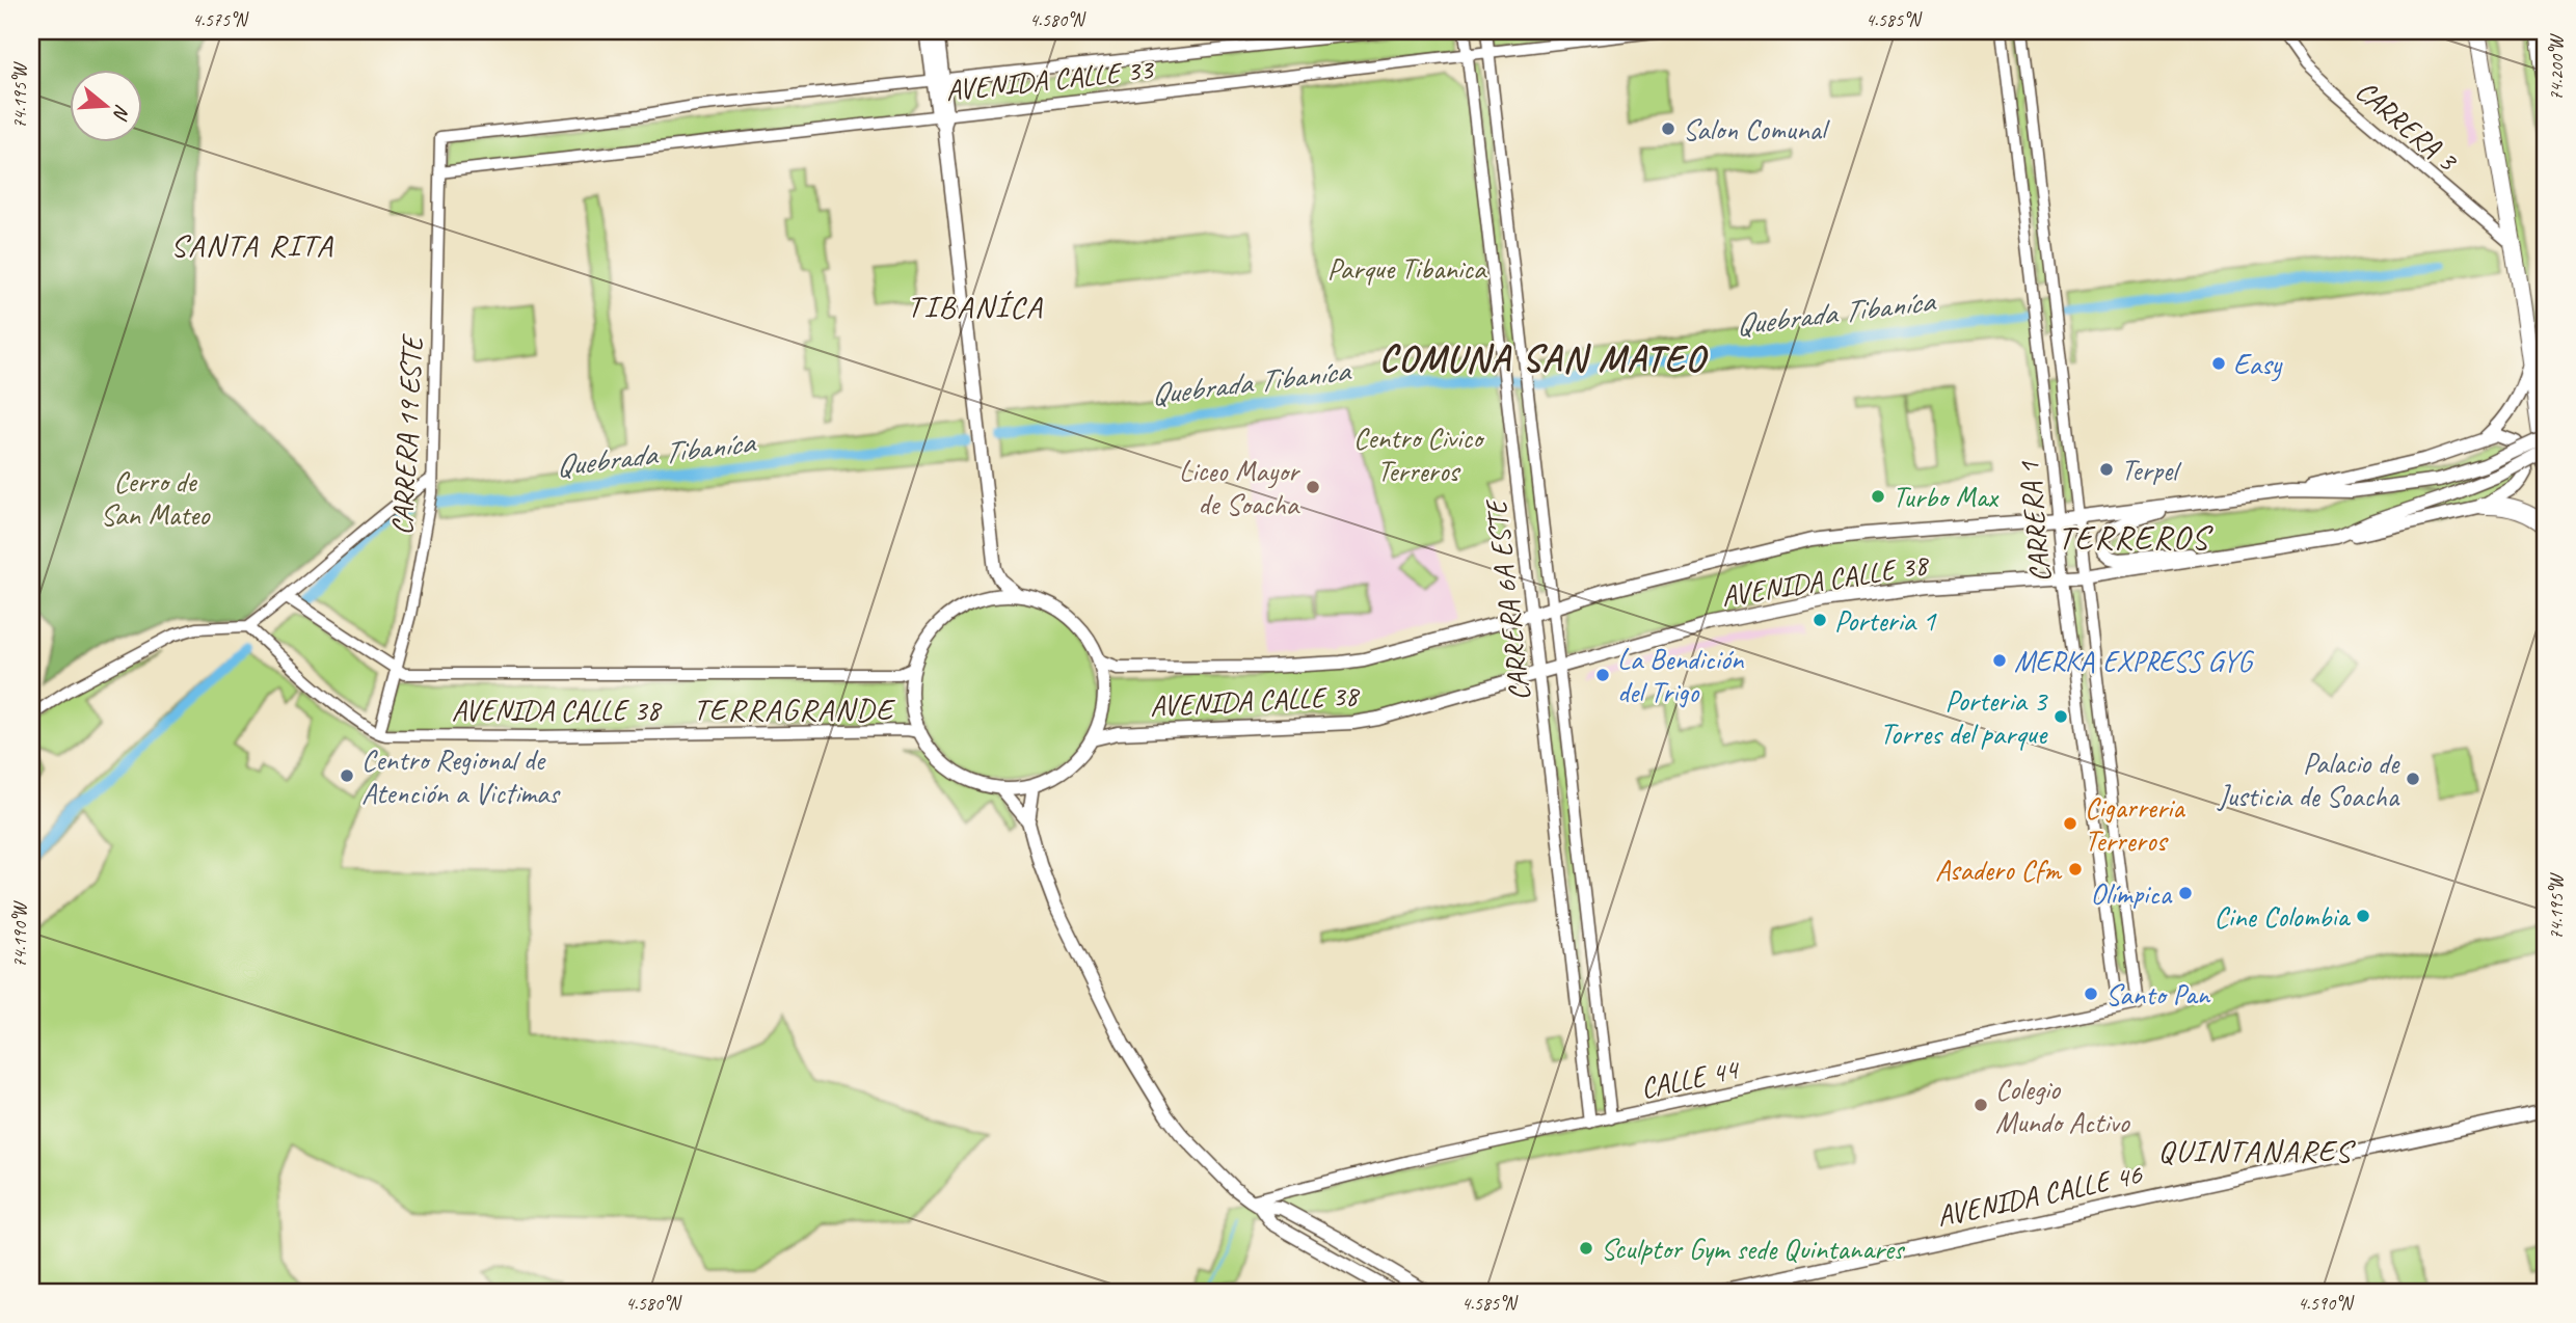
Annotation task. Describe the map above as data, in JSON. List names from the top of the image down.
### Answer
{
  "streets": {
    "main road": ["AVENIDA CALLE 38", "AVENIDA CALLE 46"],
    "street": [
      "AVENIDA CALLE 33",
      "CARRERA 3",
      "CARRERA 19 ESTE",
      "CARRERA 1",
      "CARRERA 6A ESTE",
      "CALLE 44"
    ]
  },
  "crossings": [
    ["AVENIDA CALLE 33", "CARRERA 19 ESTE"],
    ["AVENIDA CALLE 33", "CARRERA 6A ESTE"],
    ["CARRERA 19 ESTE", "AVENIDA CALLE 38"],
    ["CARRERA 1", "AVENIDA CALLE 38"],
    ["CARRERA 1", "CALLE 44"],
    ["AVENIDA CALLE 38", "CARRERA 6A ESTE"],
    ["CARRERA 6A ESTE", "CALLE 44"]
  ],
  "districts": [
    "SANTA RITA",
    "TIBANÍCA",
    "COMUNA SAN MATEO",
    "TERREROS",
    "TERRAGRANDE",
    "QUINTANARES"
  ],
  "water": ["Quebrada Tibaníca"],
  "parks": ["Parque Tibanica", "Centro Civico Terreros", "Cerro de San Mateo"],
  "places": [
    "Salon Comunal",
    "Easy",
    "Terpel",
    "Liceo Mayor de Soacha",
    "Turbo Max",
    "Porteria 1",
    "MERKA EXPRESS GYG",
    "La Bendición del Trigo",
    "Porteria 3 Torres del parque",
    "Centro Regional de Atención a Victimas",
    "Palacio de Justicia de Soacha",
    "Cigarreria Terreros",
    "Asadero Cfm",
    "Olímpica",
    "Cine Colombia",
    "Santo Pan",
    "Colegio Mundo Activo",
    "Sculptor Gym sede Quintanares"
  ],
  "north": "right",
  "coordinates": [
    "4.575°N",
    "4.580°N",
    "4.585°N",
    "74.200°W",
    "74.195°W",
    "74.190°W",
    "4.590°N"
  ]
}
